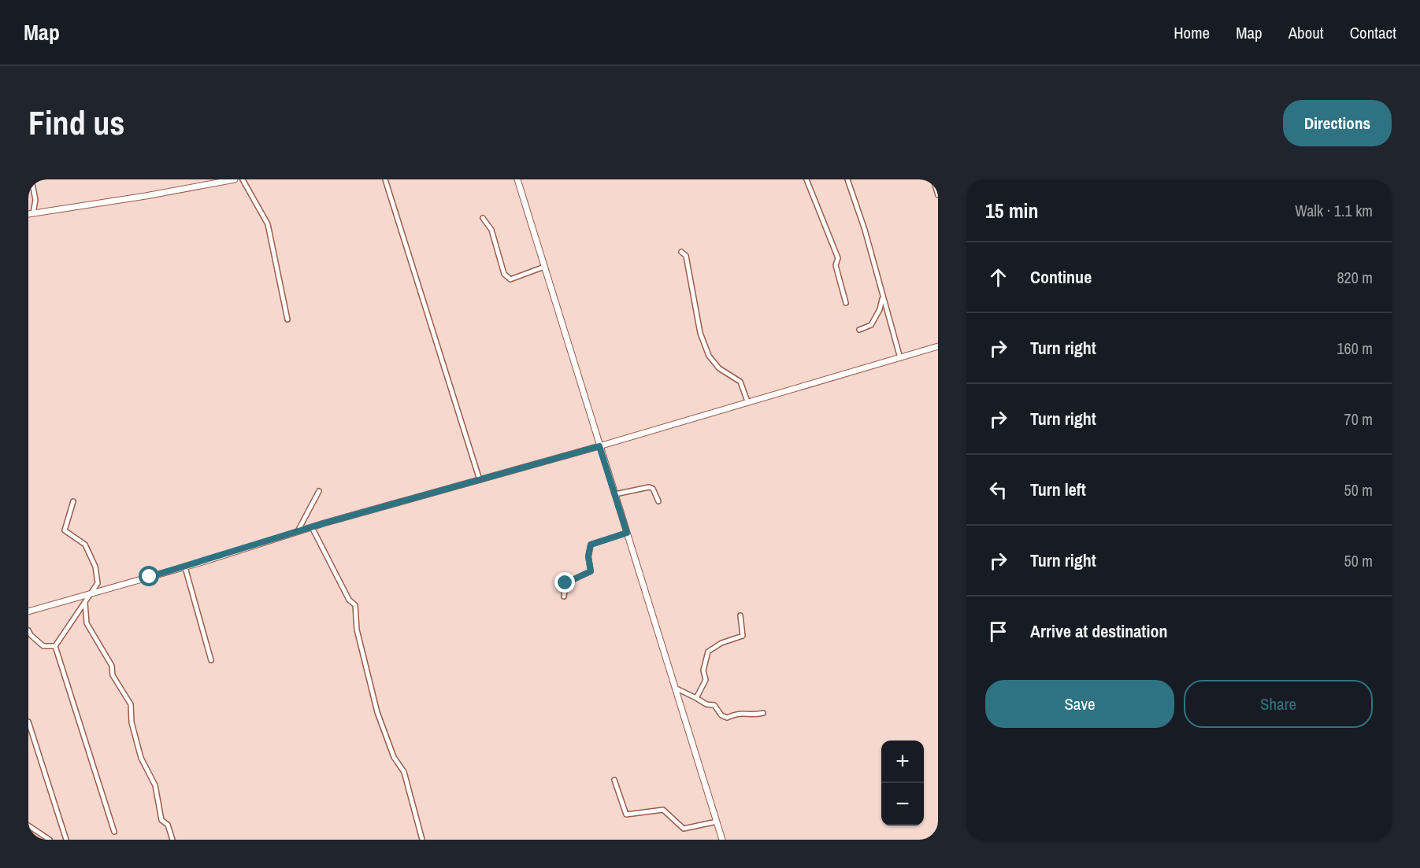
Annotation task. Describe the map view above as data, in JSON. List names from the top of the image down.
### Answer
{
  "page": {
    "header": "Map",
    "nav": [
      "Home",
      "Map",
      "About",
      "Contact"
    ],
    "buttons": [
      "Directions",
      ["Save", "Share"]
    ],
    "title": "Find us",
    "heading": ["15 min", "Walk · 1.1 km"],
    "list": [
      ["Continue", "820 m"],
      ["Turn right", "160 m"],
      ["Turn right", "70 m"],
      ["Turn left", "50 m"],
      ["Turn right", "50 m"],
      "Arrive at destination"
    ],
    "map_buttons": ["+", "−"]
  }
}
